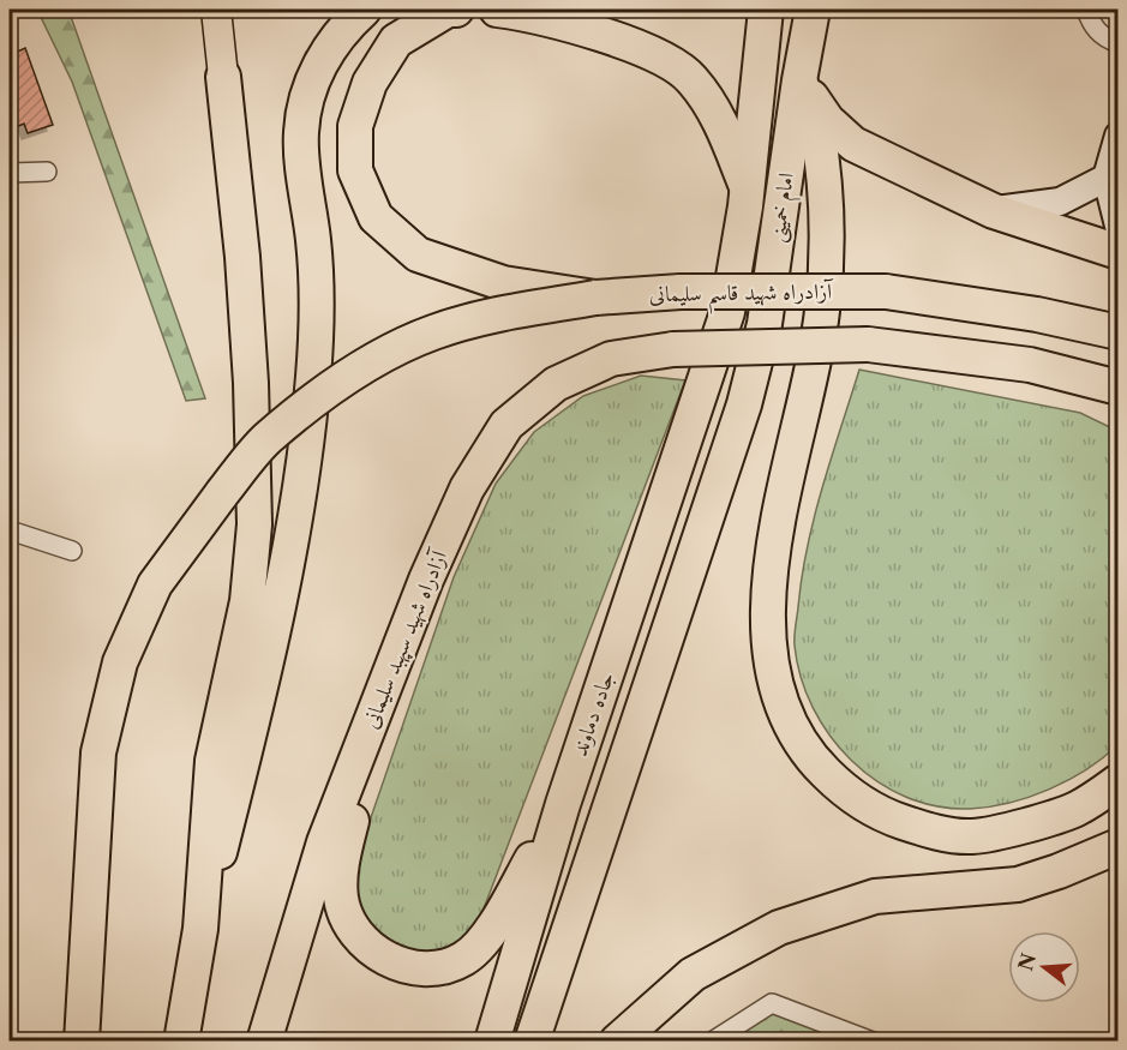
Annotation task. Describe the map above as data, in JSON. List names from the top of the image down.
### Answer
{
  "streets": {
    "highway": [
      "امام خمینی",
      "آزادراه شهید قاسم سلیمانی",
      "آزادراه شهید سپهبد سلیمانی",
      "جاده دماوند"
    ]
  },
  "crossings": [
    ["امام خمینی", "جاده دماوند"]
  ],
  "north": "left"
}
